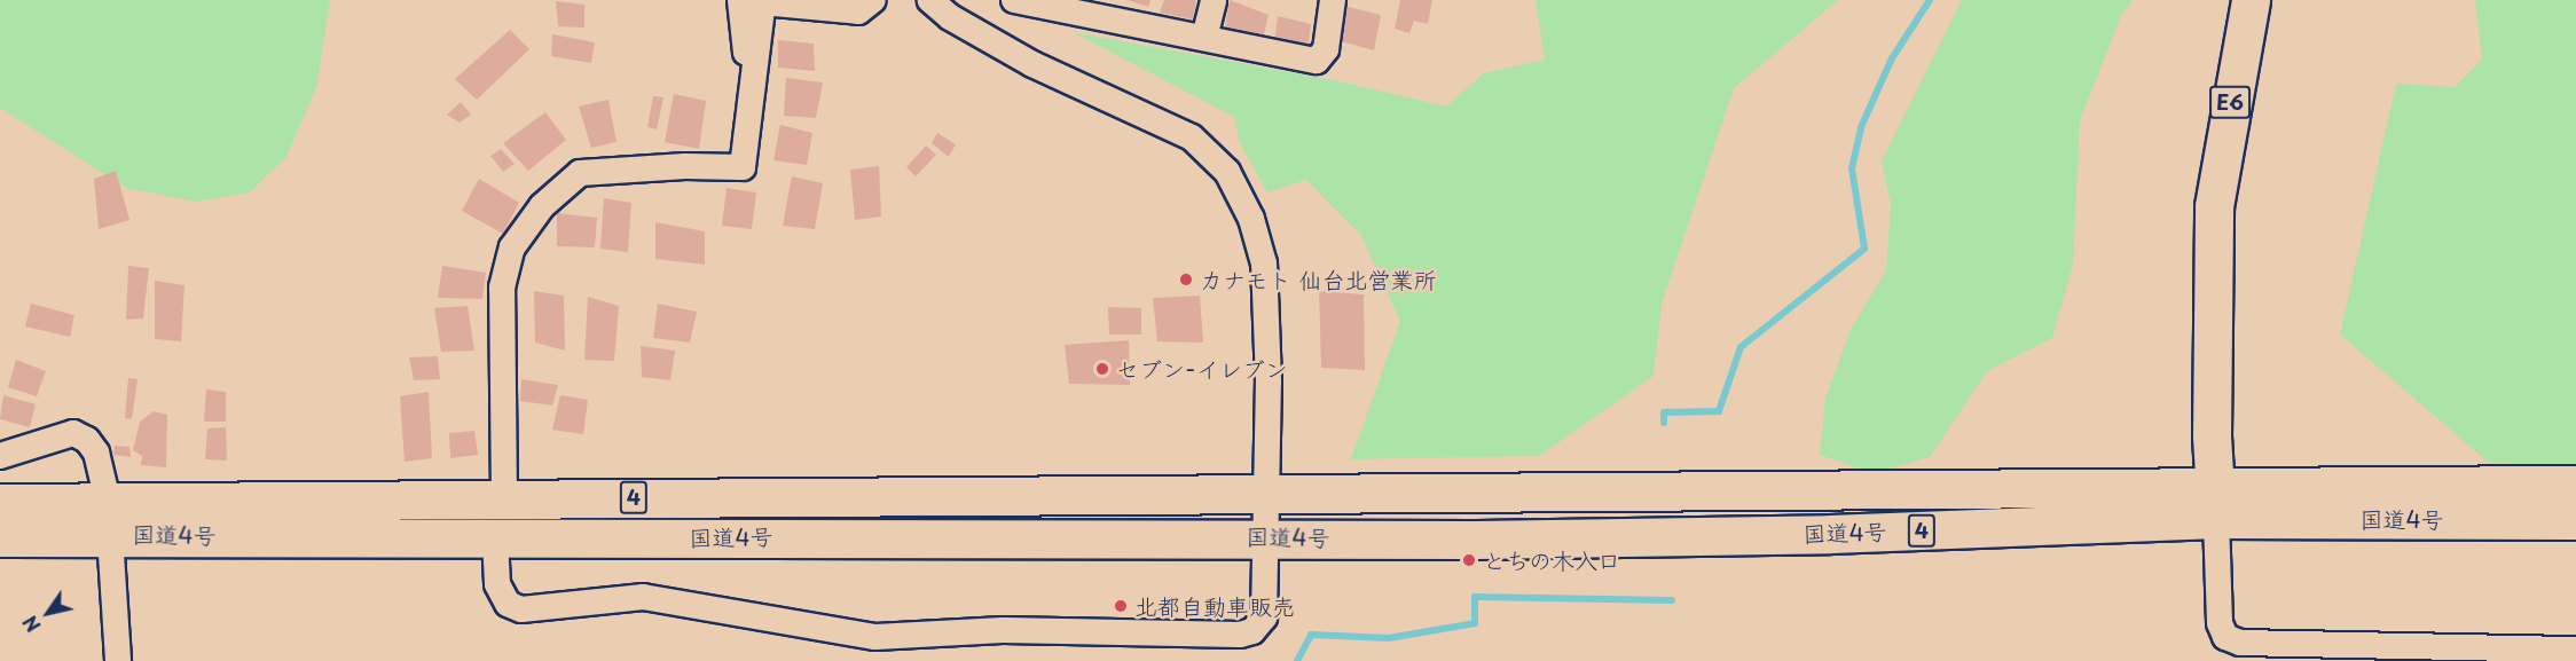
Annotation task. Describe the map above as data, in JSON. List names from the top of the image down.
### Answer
{
  "streets": {
    "highway": ["E6", "4", "国道4号"]
  },
  "crossings": [
    ["E6", "国道4号"]
  ],
  "places": [
    "カナモト 仙台北営業所",
    "セブン-イレブン",
    "とちの木入口",
    "北都自動車販売"
  ],
  "north": "bottom left"
}
